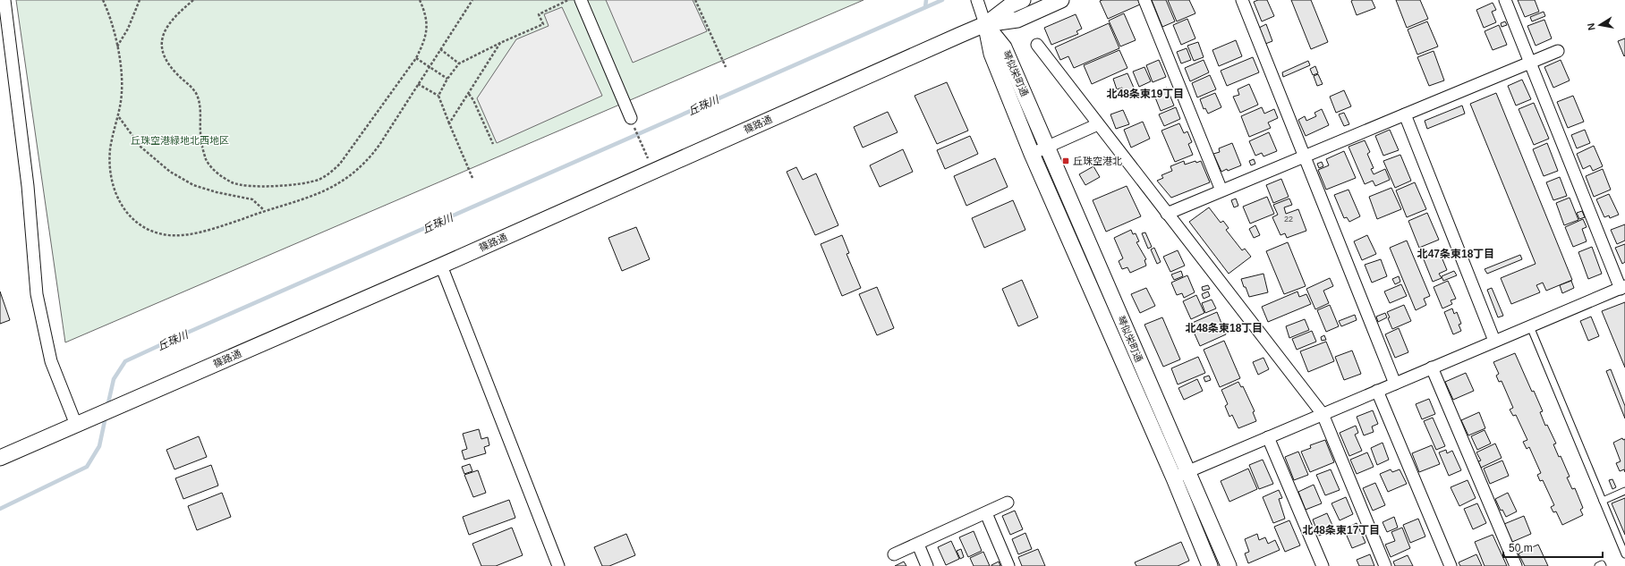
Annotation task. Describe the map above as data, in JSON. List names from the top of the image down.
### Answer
{
  "streets": {
    "street": ["琴似栄町通", "篠路通"]
  },
  "crossings": [
    ["琴似栄町通", "篠路通"]
  ],
  "districts": [
    "北48条東19丁目",
    "北47条東18丁目",
    "北48条東18丁目",
    "北48条東17丁目"
  ],
  "water": ["丘珠川"],
  "parks": ["丘珠空港緑地北西地区"],
  "places": {
    "transit": ["丘珠空港北"]
  },
  "house_numbers": ["22"],
  "scale_bar": "50 m",
  "north": "left"
}
